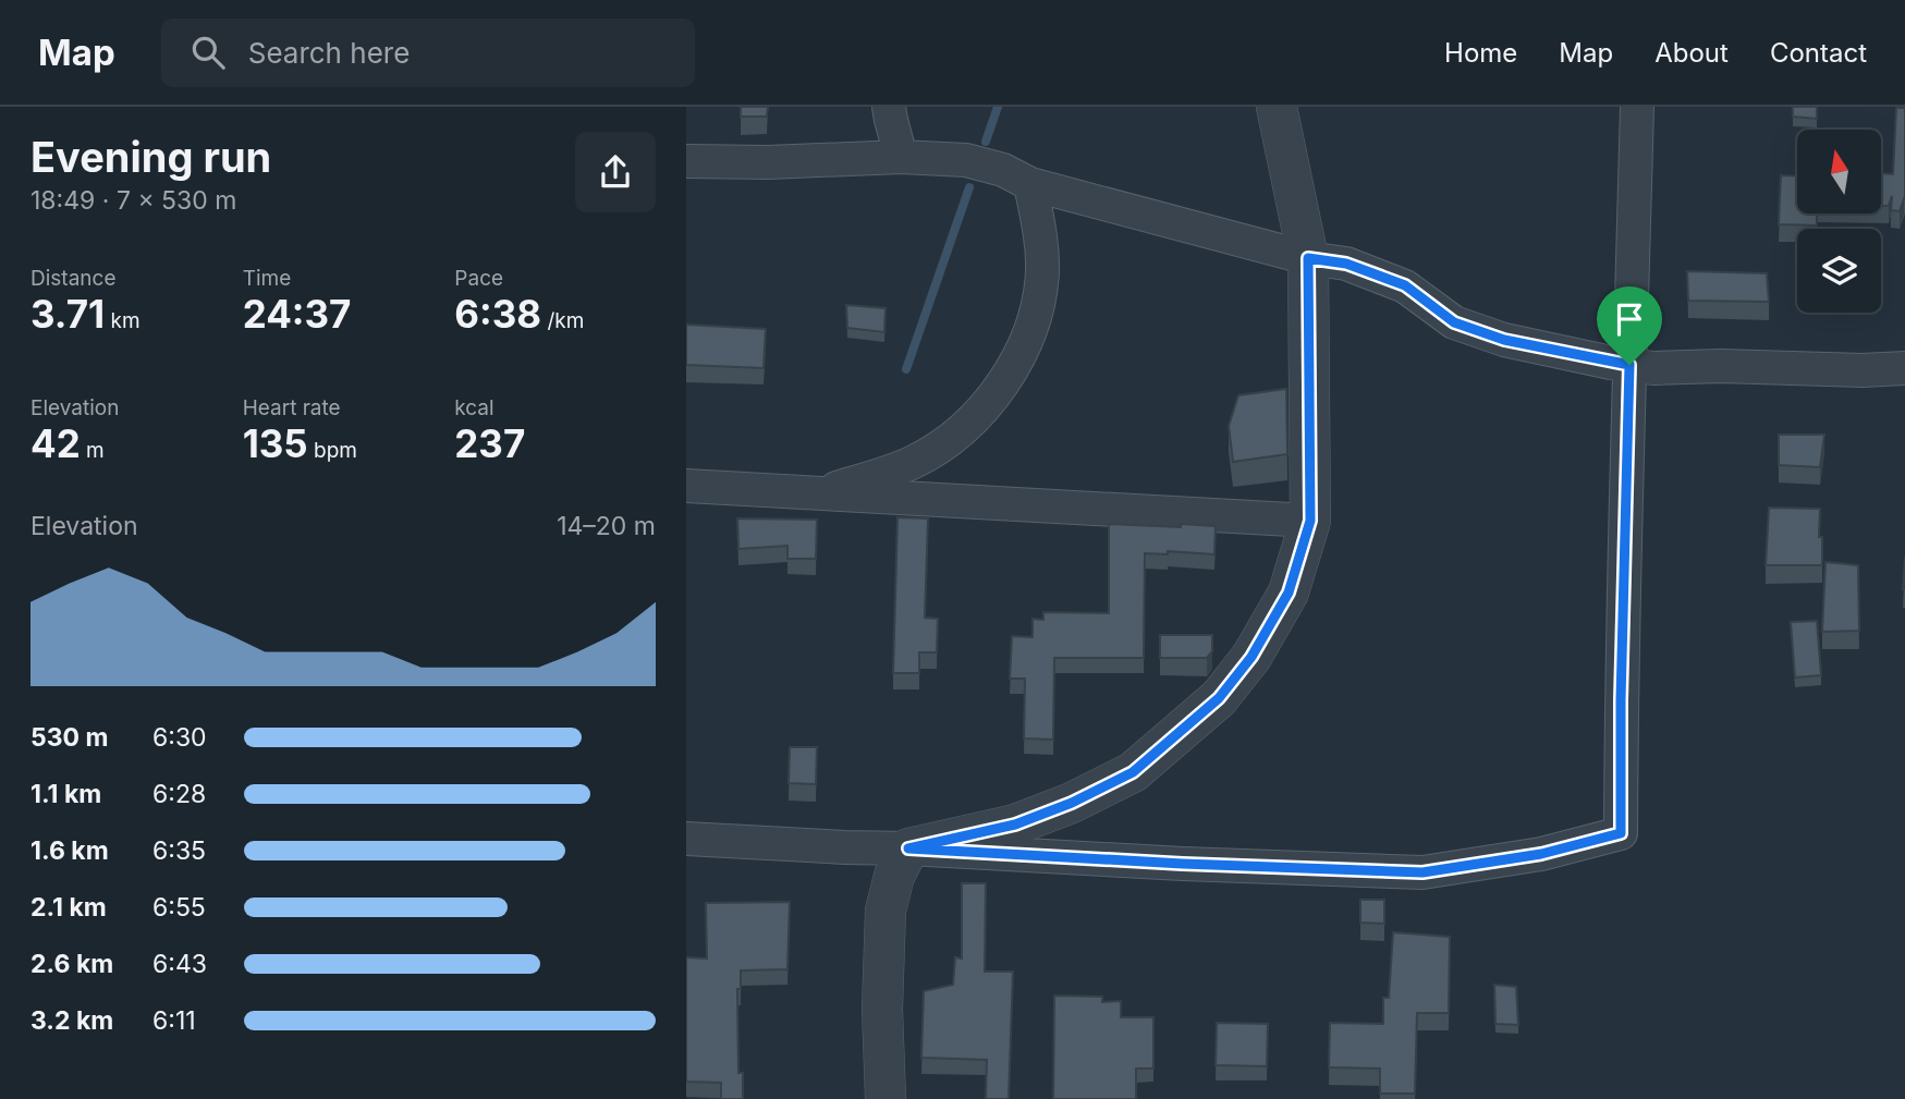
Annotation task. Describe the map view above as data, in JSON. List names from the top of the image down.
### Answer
{
  "north": "top",
  "page": {
    "header": "Map",
    "search": "Search here",
    "nav": [
      "Home",
      "Map",
      "About",
      "Contact"
    ],
    "heading": ["Evening run", "18:49 · 7 × 530 m"],
    "stats": [
      ["Distance", "3.71 km"],
      ["Time", "24:37"],
      ["Pace", "6:38 /km"],
      ["Elevation", "42 m"],
      ["Heart rate", "135 bpm"],
      ["kcal", "237"]
    ],
    "chart": ["Elevation", "14–20 m"],
    "list": [
      {
        "name": "530 m",
        "note": "6:30"
      },
      {
        "name": "1.1 km",
        "note": "6:28"
      },
      {
        "name": "1.6 km",
        "note": "6:35"
      },
      {
        "name": "2.1 km",
        "note": "6:55"
      },
      {
        "name": "2.6 km",
        "note": "6:43"
      },
      {
        "name": "3.2 km",
        "note": "6:11"
      }
    ]
  }
}
